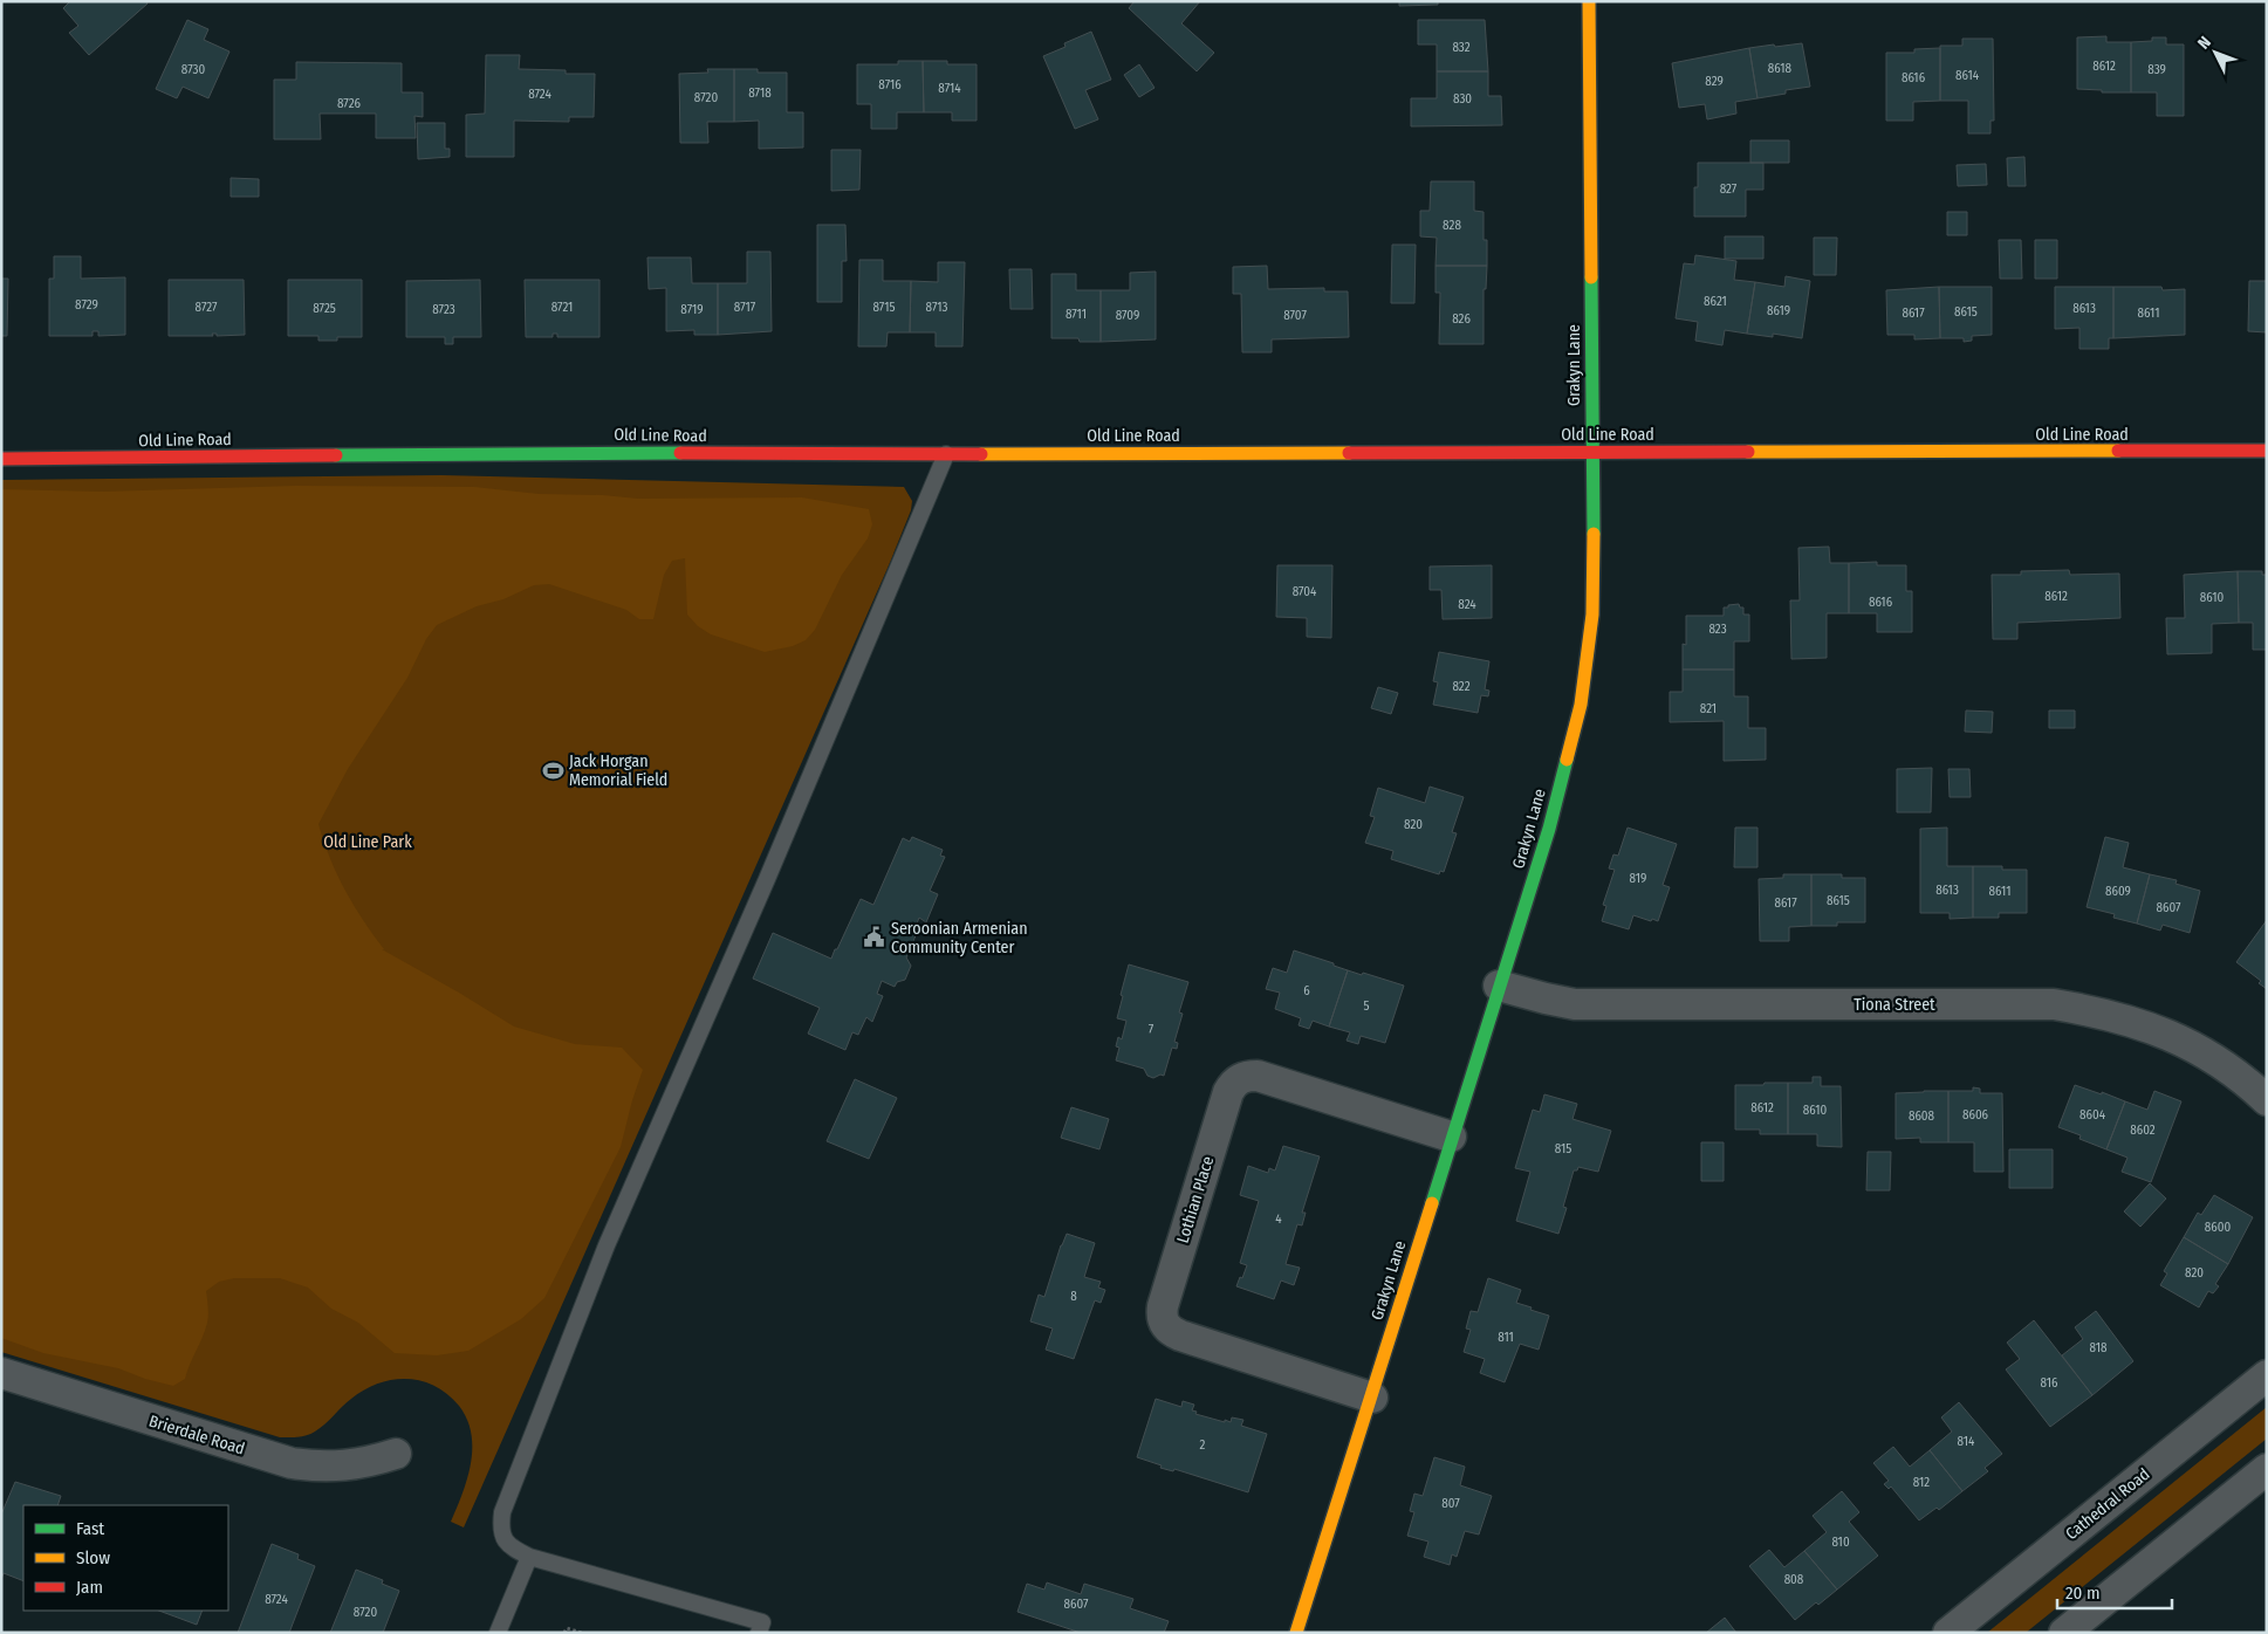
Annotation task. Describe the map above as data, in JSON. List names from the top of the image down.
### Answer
{
  "streets": {
    "street": [
      "Grakyn Lane",
      "Old Line Road",
      "Tiona Street",
      "Lothian Place",
      "Brierdale Road",
      "Cathedral Road"
    ]
  },
  "crossings": [
    ["Grakyn Lane", "Old Line Road"],
    ["Grakyn Lane", "Tiona Street"],
    ["Grakyn Lane", "Lothian Place"]
  ],
  "parks": ["Old Line Park"],
  "places": {
    "sports": ["Jack Horgan Memorial Field"],
    "public building": ["Seroonian Armenian Community Center"]
  },
  "house_numbers": [
    "832",
    "8612",
    "8618",
    "8730",
    "839",
    "8614",
    "8616",
    "829",
    "8716",
    "8714",
    "8718",
    "8724",
    "8720",
    "830",
    "8726",
    "827",
    "828",
    "8621",
    "8729",
    "8727",
    "8721",
    "8717",
    "8715",
    "8713",
    "8725",
    "8613",
    "8723",
    "8719",
    "8619",
    "8615",
    "8617",
    "8611",
    "8711",
    "8709",
    "8707",
    "826",
    "8704",
    "8612",
    "8610",
    "8616",
    "824",
    "823",
    "822",
    "821",
    "820",
    "819",
    "8613",
    "8611",
    "8609",
    "8615",
    "8617",
    "8607",
    "6",
    "5",
    "7",
    "8612",
    "8610",
    "8606",
    "8604",
    "8608",
    "8602",
    "815",
    "4",
    "8600",
    "820",
    "8",
    "811",
    "818",
    "816",
    "814",
    "2",
    "812",
    "807",
    "810",
    "808",
    "8724",
    "8607",
    "8720"
  ],
  "legend": ["Fast", "Slow", "Jam"],
  "scale_bar": "20 m",
  "north": "top left"
}
